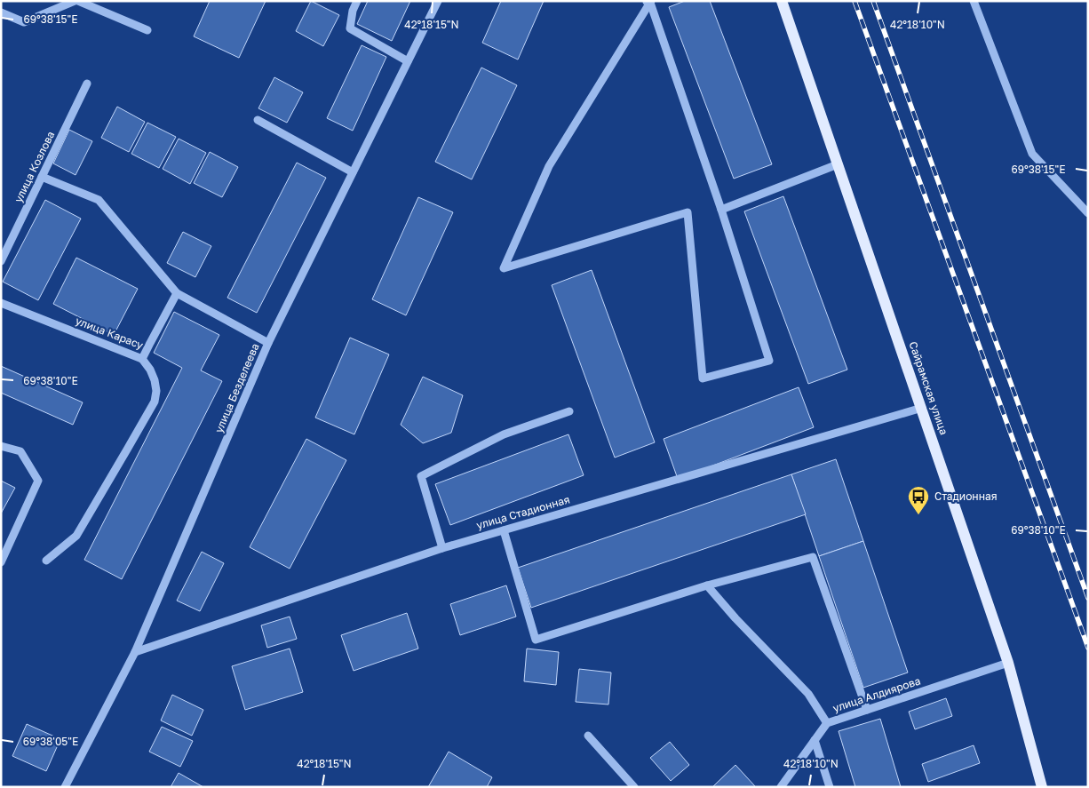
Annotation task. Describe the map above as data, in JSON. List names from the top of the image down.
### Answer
{
  "streets": {
    "main road": ["Сайрамская улица"],
    "street": [
      "улица Козлова",
      "улица Карасу",
      "улица Безделеева",
      "улица Стадионная",
      "улица Алдиярова"
    ]
  },
  "crossings": [
    ["улица Безделеева", "улица Стадионная"],
    ["Сайрамская улица", "улица Стадионная"],
    ["Сайрамская улица", "улица Алдиярова"]
  ],
  "places": {
    "bus stop": ["Стадионная"]
  },
  "coordinates": [
    "69°38'15\"E",
    "42°18'15\"N",
    "42°18'10\"N",
    "69°38'10\"E",
    "69°38'05\"E"
  ]
}
